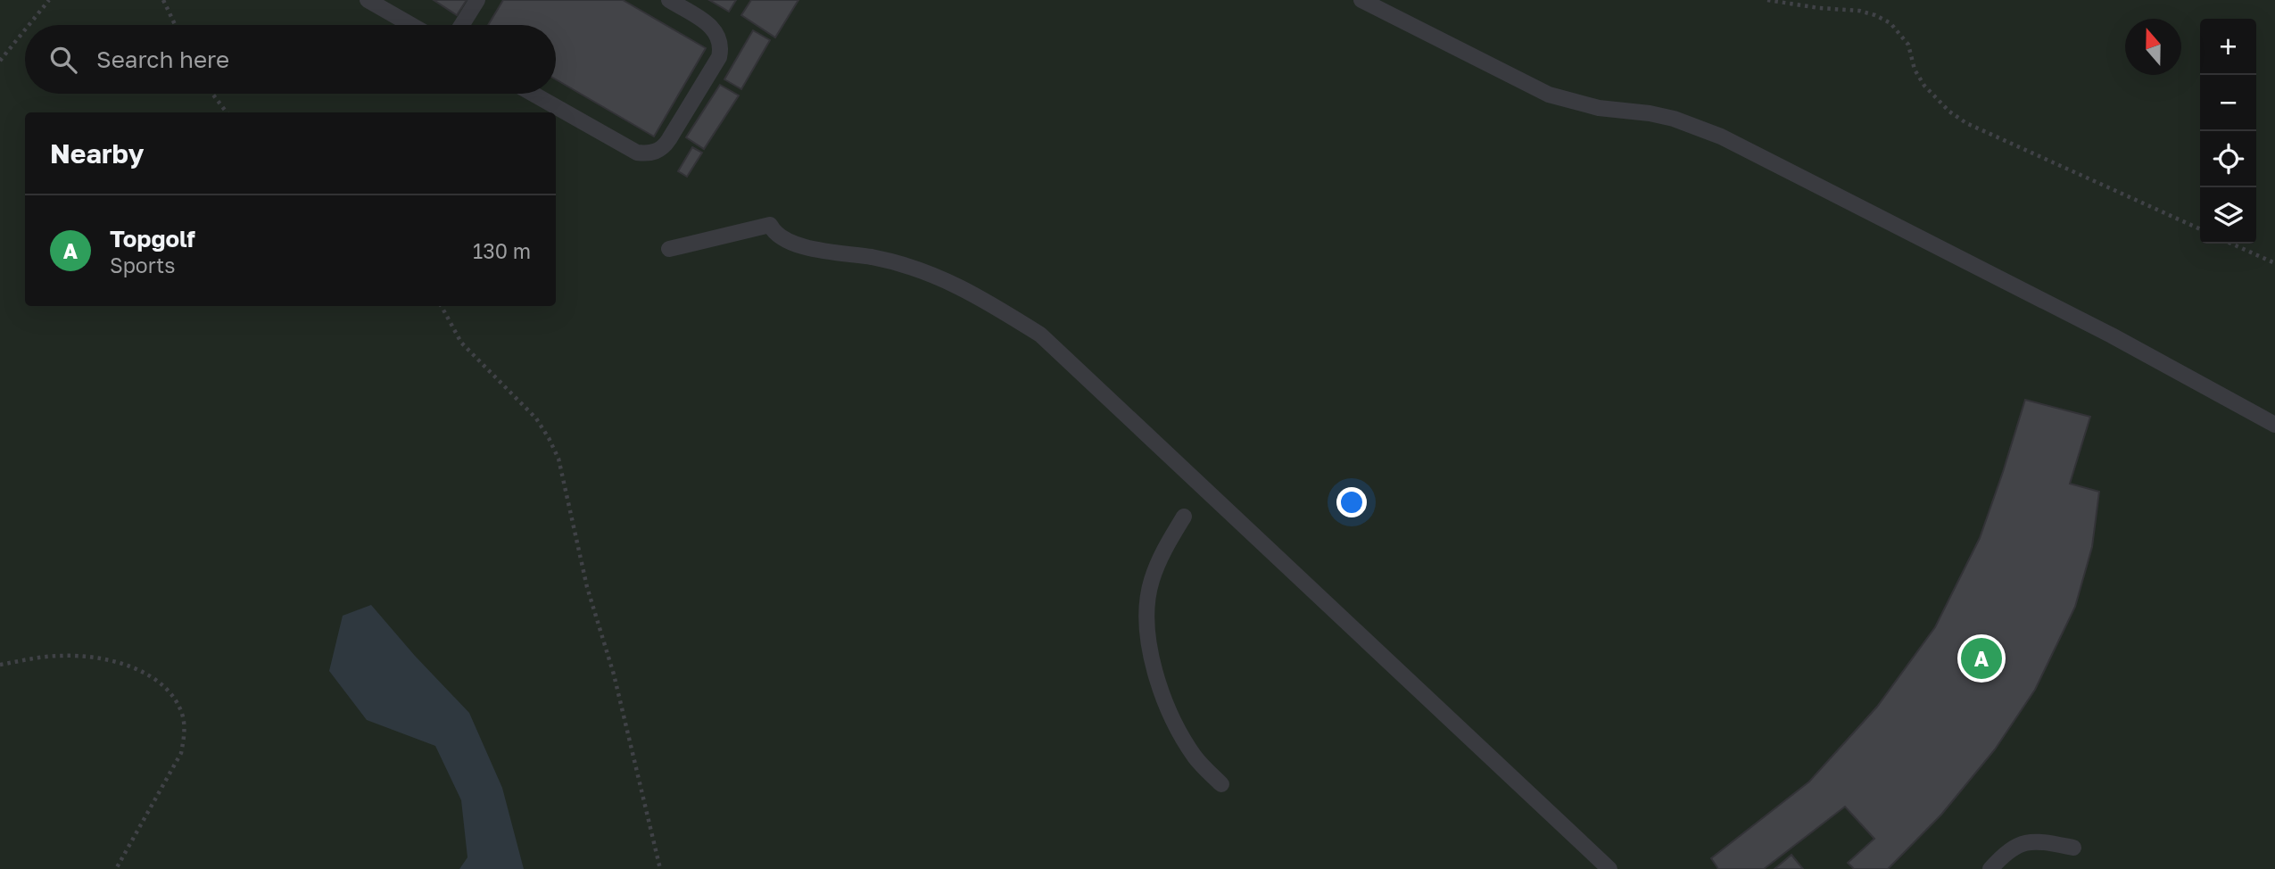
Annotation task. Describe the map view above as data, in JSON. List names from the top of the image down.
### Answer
{
  "north": "top",
  "page": {
    "map_buttons": ["+", "−"],
    "search": "Search here",
    "heading": "Nearby",
    "list": [
      {
        "mark": "A",
        "name": "Topgolf",
        "note": "Sports",
        "value": "130 m"
      }
    ],
    "pins": "A"
  }
}
